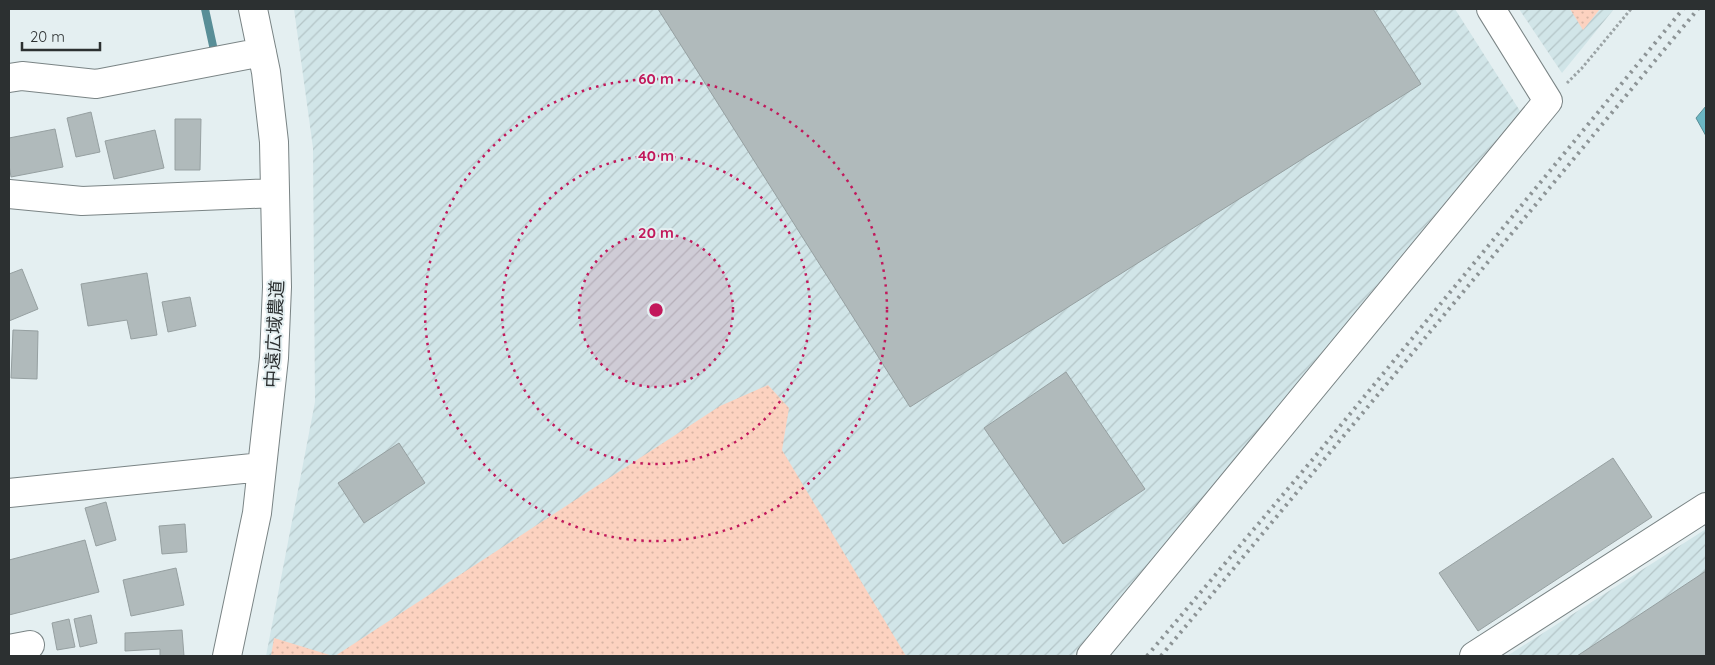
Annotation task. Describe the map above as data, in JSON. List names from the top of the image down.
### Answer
{
  "streets": {
    "street": ["中遠広域農道"]
  },
  "scale_bar": "20 m",
  "rings": ["60 m", "40 m", "20 m"]
}
